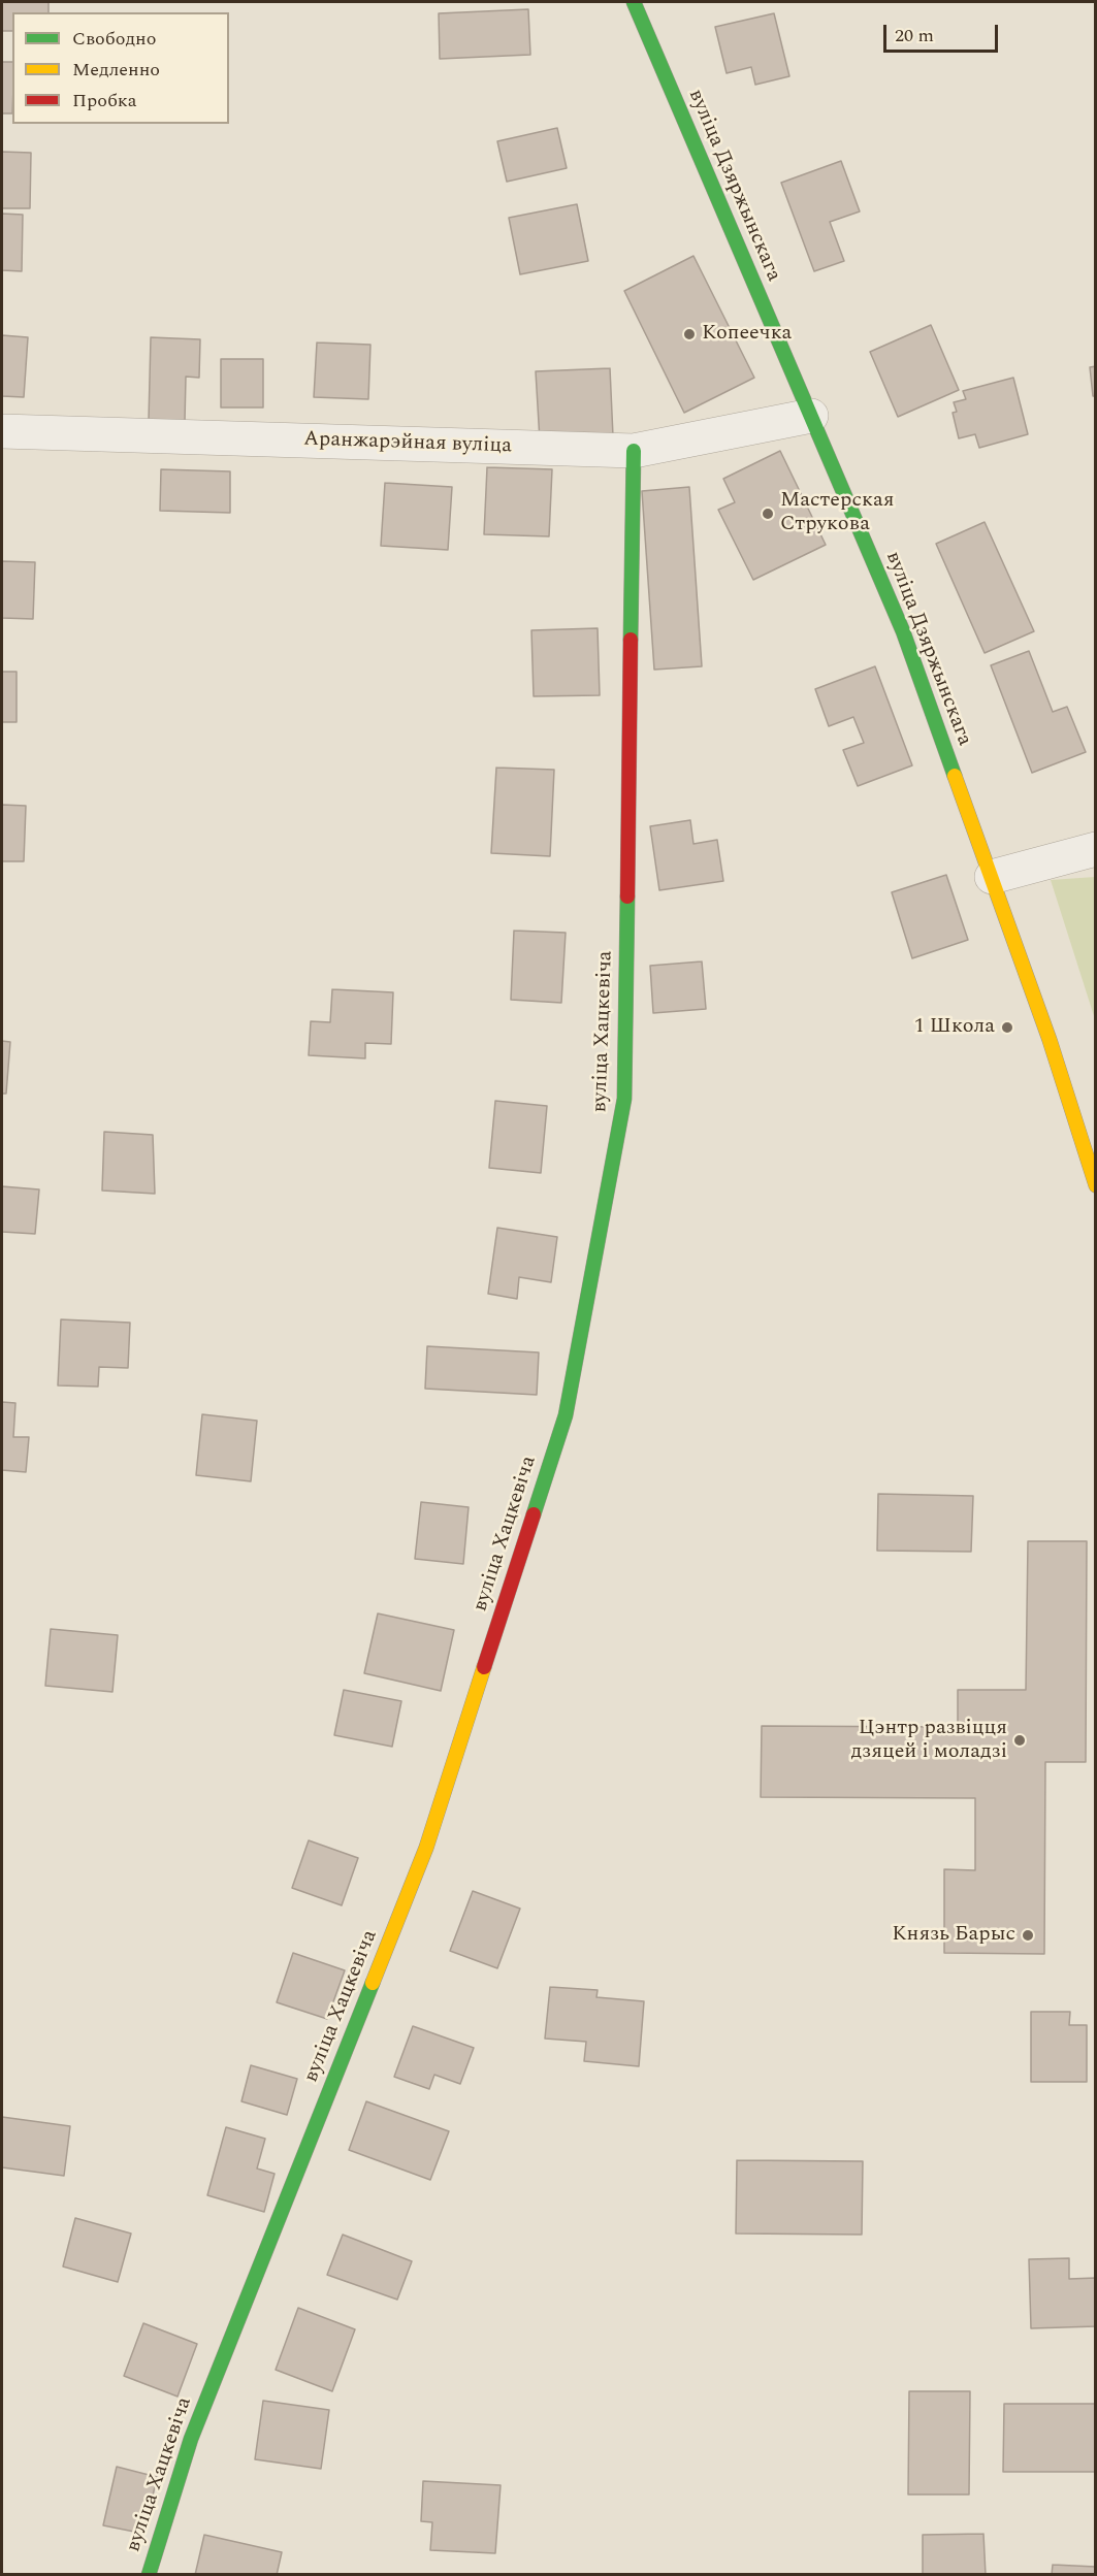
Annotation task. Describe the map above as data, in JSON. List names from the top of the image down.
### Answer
{
  "streets": {
    "street": ["вуліца Дзяржынскага", "Аранжарэйная вуліца", "вуліца Хацкевіча"]
  },
  "crossings": [
    ["вуліца Дзяржынскага", "Аранжарэйная вуліца"],
    ["Аранжарэйная вуліца", "вуліца Хацкевіча"]
  ],
  "places": [
    "Копеечка",
    "Мастерская Струкова",
    "1 Школа",
    "Цэнтр развіцця дзяцей і моладзі",
    "Князь Барыс"
  ],
  "legend": ["Свободно", "Медленно", "Пробка"],
  "scale_bar": "20 m"
}
